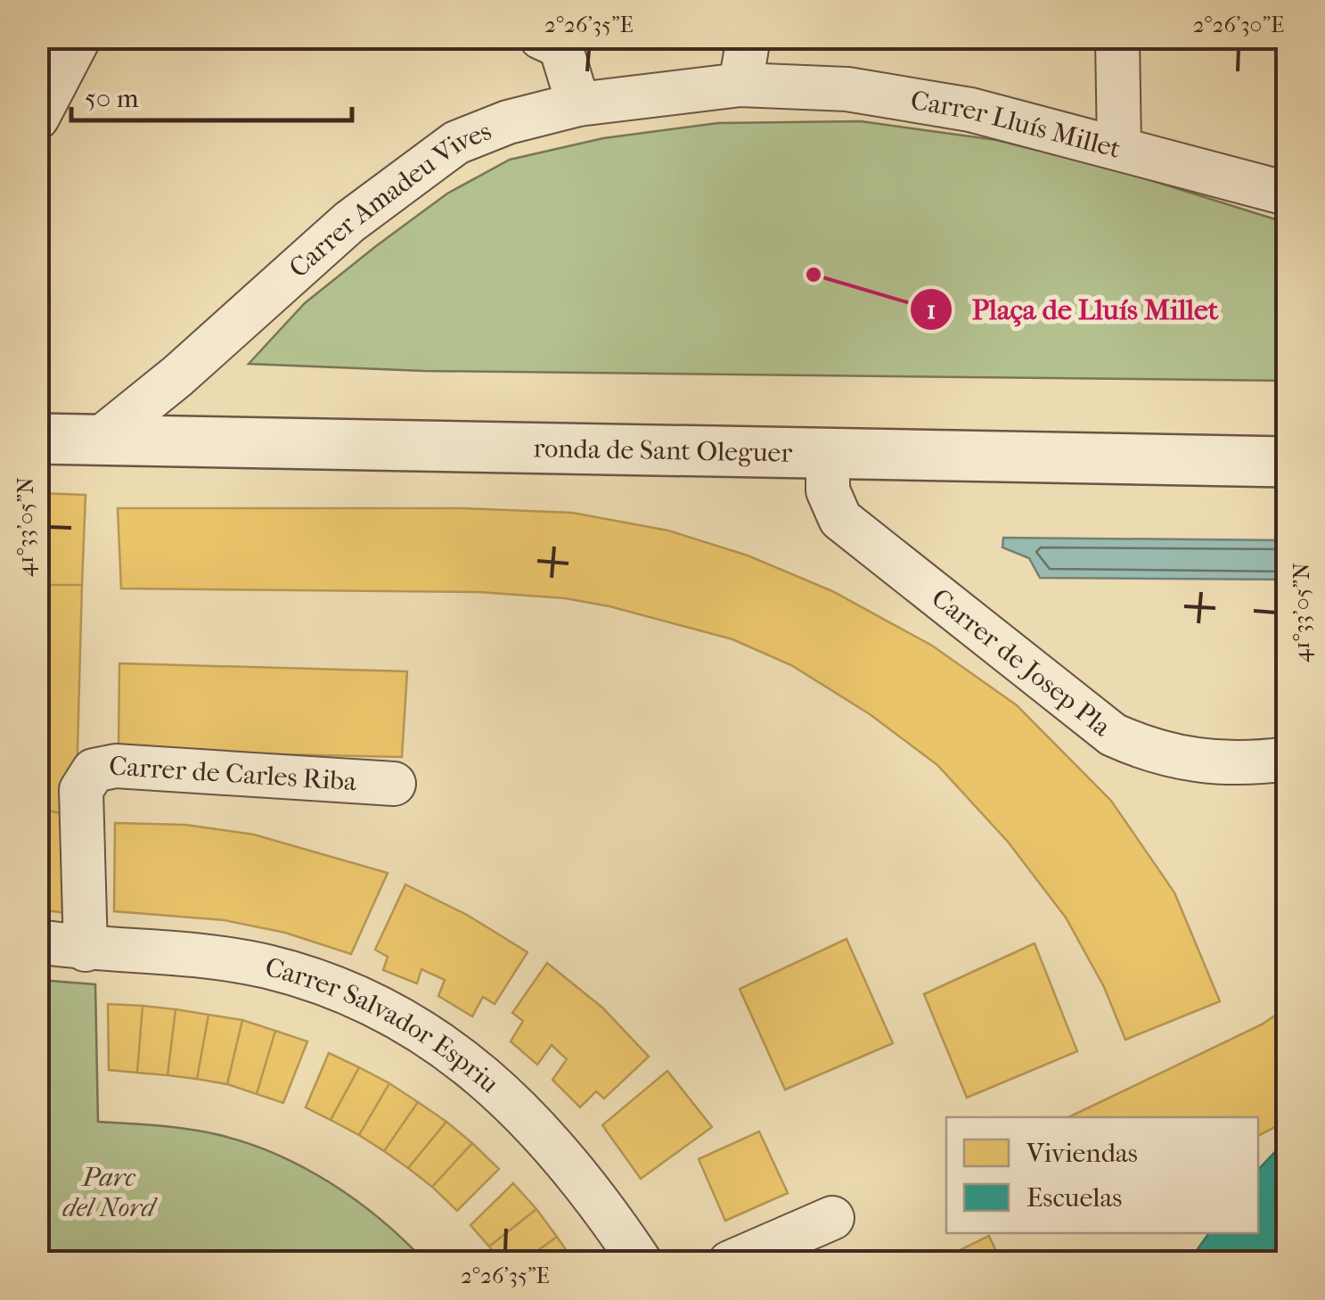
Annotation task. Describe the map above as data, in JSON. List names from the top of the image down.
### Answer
{
  "streets": {
    "street": [
      "Carrer Lluís Millet",
      "Carrer Amadeu Vives",
      "ronda de Sant Oleguer",
      "Carrer de Josep Pla",
      "Carrer de Carles Riba",
      "Carrer Salvador Espriu"
    ]
  },
  "crossings": [
    ["Carrer Lluís Millet", "Carrer Amadeu Vives"],
    ["Carrer Amadeu Vives", "ronda de Sant Oleguer"],
    ["ronda de Sant Oleguer", "Carrer de Josep Pla"],
    ["Carrer de Carles Riba", "Carrer Salvador Espriu"]
  ],
  "parks": ["Parc del Nord"],
  "places": ["Plaça de Lluís Millet"],
  "legend": ["Viviendas", "Escuelas"],
  "scale_bar": "50 m",
  "coordinates": ["2°26'35\"E", "2°26'30\"E", "41°33'05\"N"]
}
